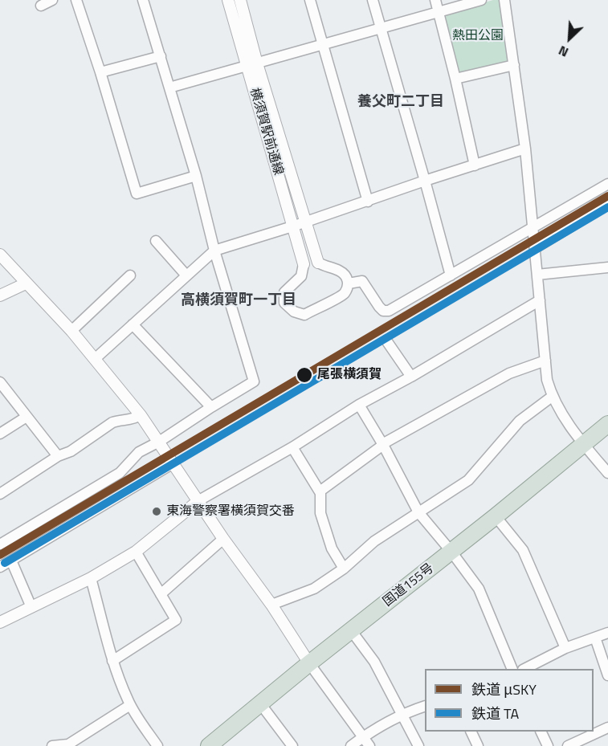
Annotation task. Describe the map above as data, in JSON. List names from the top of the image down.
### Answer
{
  "streets": {
    "highway": ["国道155号"],
    "street": ["横須賀駅前通線"]
  },
  "districts": ["養父町二丁目", "高横須賀町一丁目"],
  "parks": ["熱田公園"],
  "places": ["尾張横須賀", "東海警察署横須賀交番"],
  "lines": ["rail line μSKY", "rail line TA"],
  "legend": ["鉄道 μSKY", "鉄道 TA"],
  "north": "bottom left"
}
